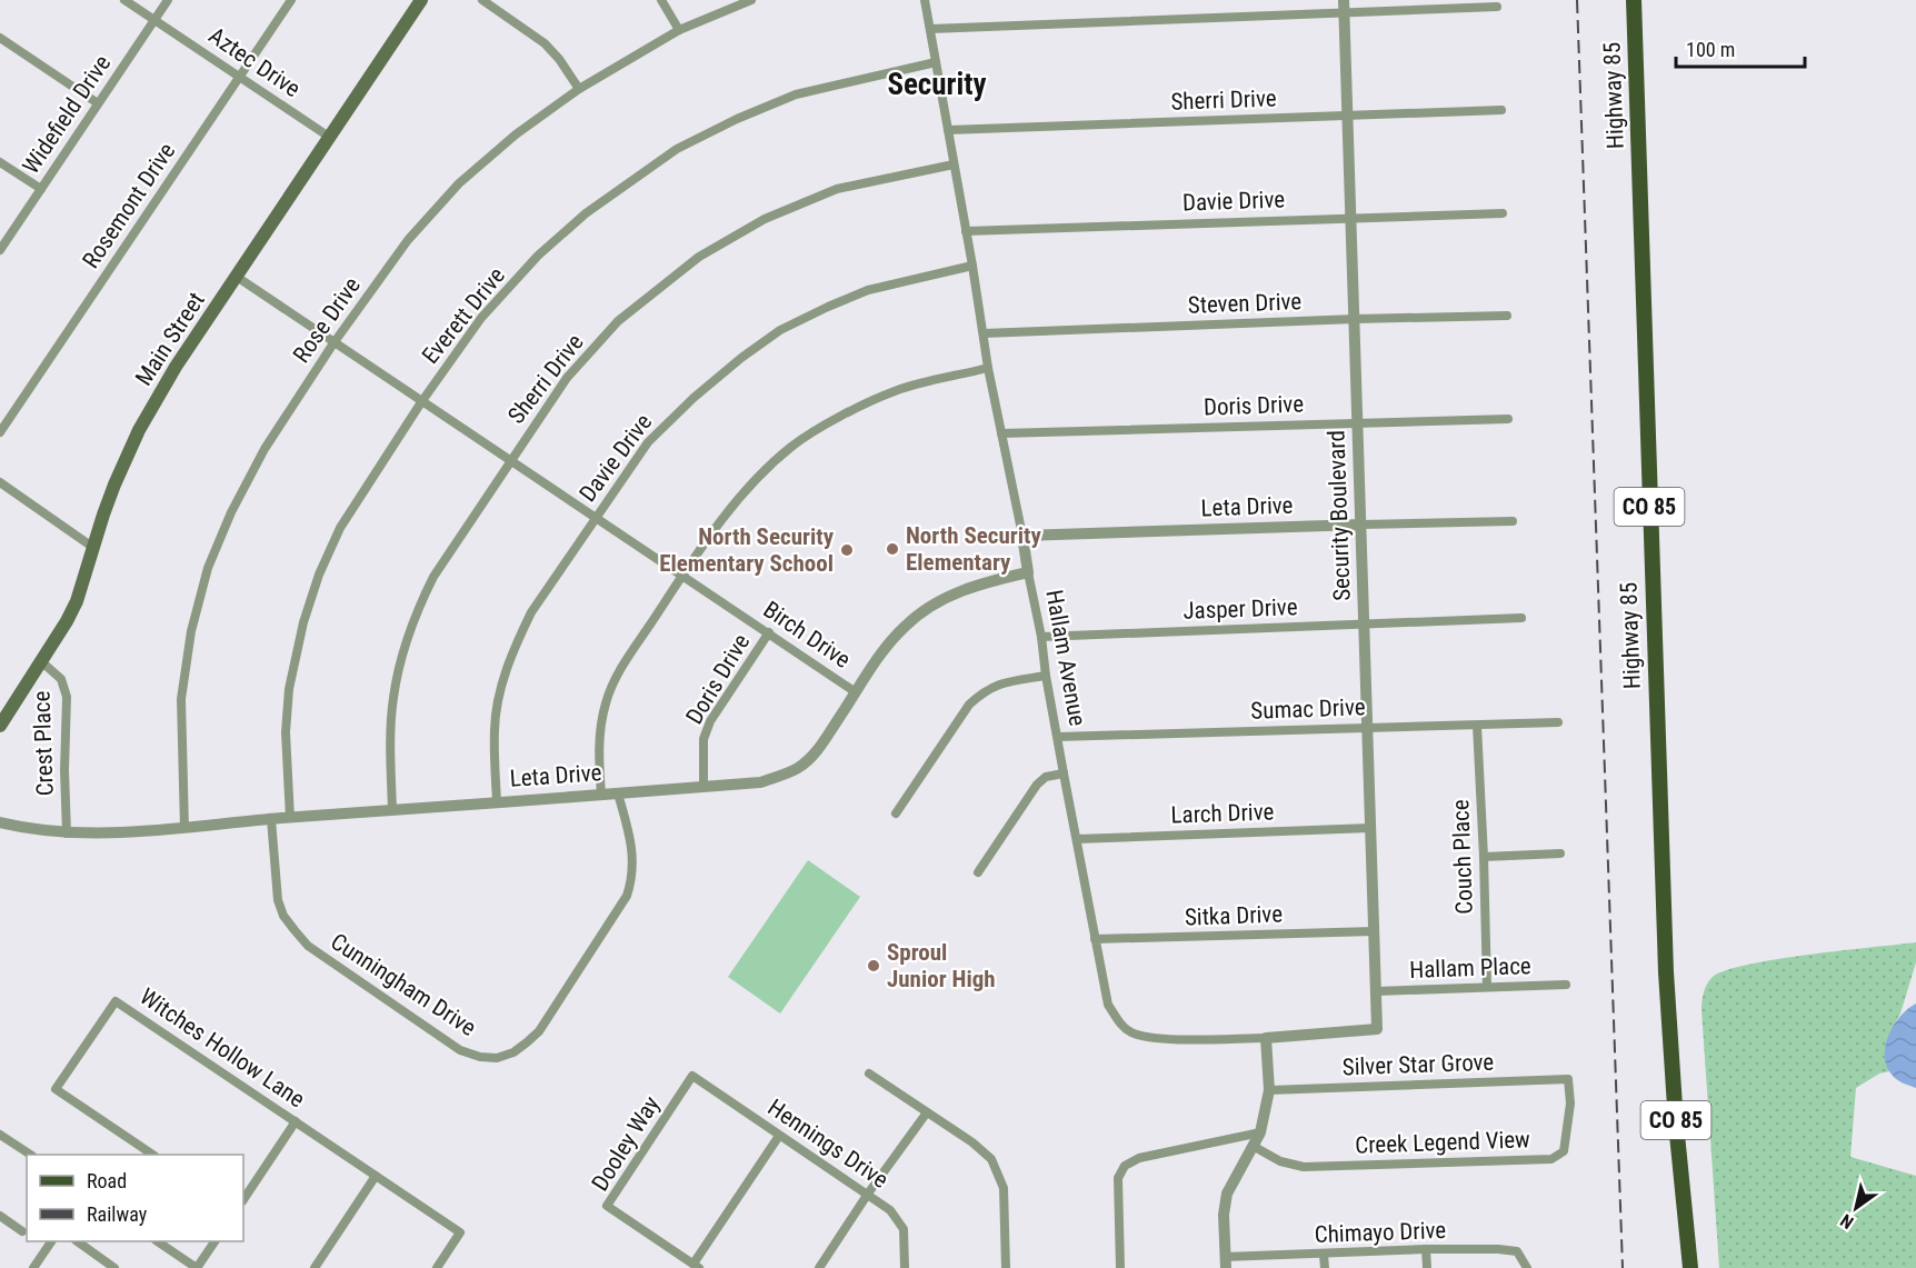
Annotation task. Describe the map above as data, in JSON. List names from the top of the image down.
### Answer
{
  "streets": {
    "main road": ["Highway 85", "Main Street", "CO 85"],
    "street": [
      "Aztec Drive",
      "Sherri Drive",
      "Widefield Drive",
      "Davie Drive",
      "Rosemont Drive",
      "Steven Drive",
      "Everett Drive",
      "Rose Drive",
      "Doris Drive",
      "Leta Drive",
      "Security Boulevard",
      "Jasper Drive",
      "Birch Drive",
      "Hallam Avenue",
      "Sumac Drive",
      "Crest Place",
      "Larch Drive",
      "Couch Place",
      "Sitka Drive",
      "Hallam Place",
      "Cunningham Drive",
      "Witches Hollow Lane",
      "Silver Star Grove",
      "Creek Legend View",
      "Dooley Way",
      "Hennings Drive",
      "Chimayo Drive"
    ]
  },
  "crossings": [
    ["Aztec Drive", "Widefield Drive"],
    ["Aztec Drive", "Rosemont Drive"],
    ["Aztec Drive", "Main Street"],
    ["Sherri Drive", "Leta Drive"],
    ["Sherri Drive", "Security Boulevard"],
    ["Sherri Drive", "Birch Drive"],
    ["Sherri Drive", "Hallam Avenue"],
    ["Davie Drive", "Leta Drive"],
    ["Davie Drive", "Security Boulevard"],
    ["Davie Drive", "Birch Drive"],
    ["Davie Drive", "Hallam Avenue"],
    ["Steven Drive", "Security Boulevard"],
    ["Steven Drive", "Hallam Avenue"],
    ["Everett Drive", "Leta Drive"],
    ["Everett Drive", "Birch Drive"],
    ["Everett Drive", "Hallam Avenue"],
    ["Rose Drive", "Leta Drive"],
    ["Rose Drive", "Birch Drive"],
    ["Main Street", "Birch Drive"],
    ["Main Street", "Crest Place"],
    ["Doris Drive", "Leta Drive"],
    ["Doris Drive", "Security Boulevard"],
    ["Doris Drive", "Birch Drive"],
    ["Doris Drive", "Hallam Avenue"],
    ["Leta Drive", "Security Boulevard"],
    ["Leta Drive", "Birch Drive"],
    ["Leta Drive", "Hallam Avenue"],
    ["Leta Drive", "Crest Place"],
    ["Leta Drive", "Cunningham Drive"],
    ["Security Boulevard", "Jasper Drive"],
    ["Security Boulevard", "Hallam Avenue"],
    ["Security Boulevard", "Sumac Drive"],
    ["Security Boulevard", "Larch Drive"],
    ["Security Boulevard", "Sitka Drive"],
    ["Security Boulevard", "Hallam Place"],
    ["Jasper Drive", "Hallam Avenue"],
    ["Hallam Avenue", "Sumac Drive"],
    ["Hallam Avenue", "Larch Drive"],
    ["Hallam Avenue", "Sitka Drive"],
    ["Sumac Drive", "Couch Place"],
    ["Couch Place", "Hallam Place"],
    ["Silver Star Grove", "Creek Legend View"],
    ["Dooley Way", "Hennings Drive"]
  ],
  "districts": ["Security"],
  "places": ["North Security Elementary", "North Security Elementary School", "Sproul Junior High"],
  "legend": ["Road", "Railway"],
  "scale_bar": "100 m",
  "north": "bottom left"
}
